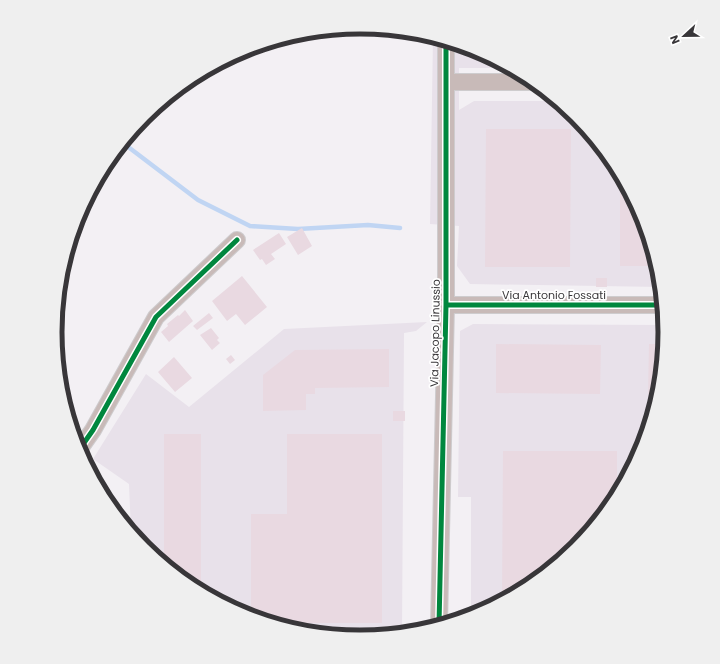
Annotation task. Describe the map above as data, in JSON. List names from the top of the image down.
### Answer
{
  "streets": {
    "street": ["Via Antonio Fossati", "Via Jacopo Linussio"]
  },
  "crossings": [
    ["Via Antonio Fossati", "Via Jacopo Linussio"]
  ],
  "north": "left"
}
